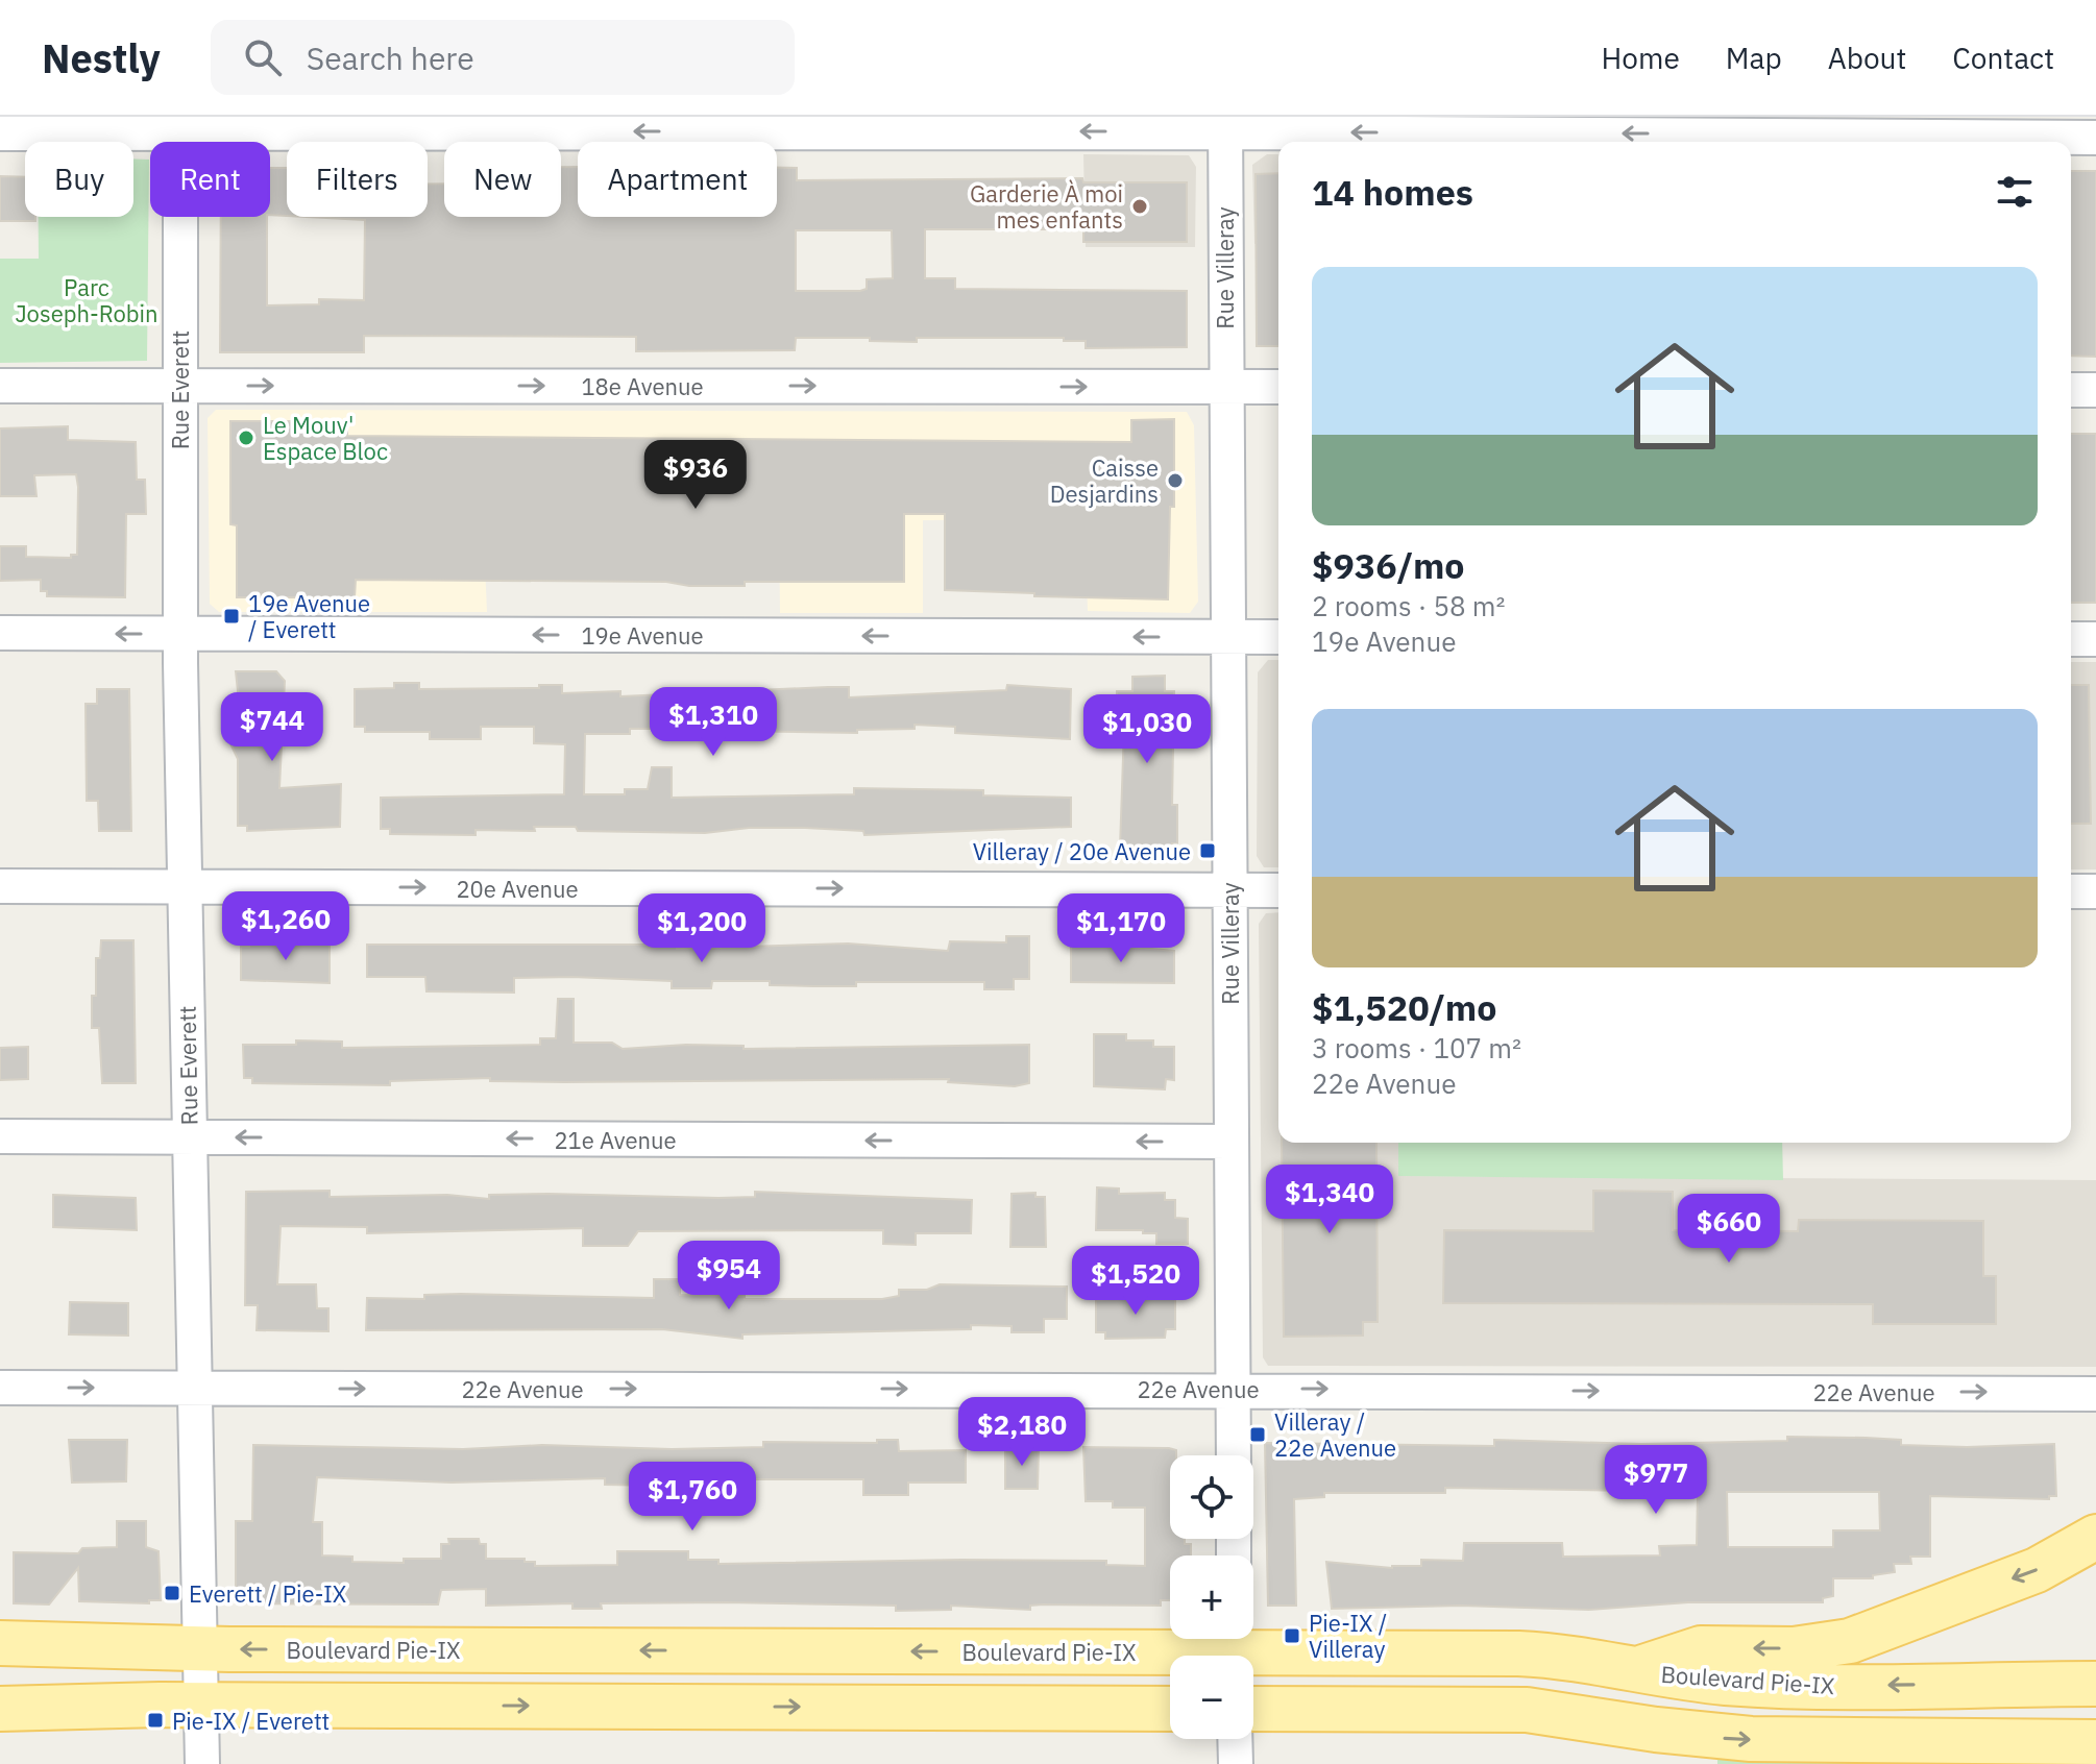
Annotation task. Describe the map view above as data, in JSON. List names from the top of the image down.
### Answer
{
  "streets": {
    "main road": ["Boulevard Pie-IX"],
    "street": [
      "Rue Villeray",
      "18e Avenue",
      "Rue Everett",
      "19e Avenue",
      "20e Avenue",
      "21e Avenue",
      "22e Avenue"
    ]
  },
  "crossings": [
    ["Rue Villeray", "18e Avenue"],
    ["Rue Villeray", "19e Avenue"],
    ["Rue Villeray", "20e Avenue"],
    ["Rue Villeray", "21e Avenue"],
    ["Rue Villeray", "22e Avenue"],
    ["18e Avenue", "Rue Everett"],
    ["Rue Everett", "19e Avenue"],
    ["Rue Everett", "20e Avenue"],
    ["Rue Everett", "21e Avenue"],
    ["Rue Everett", "22e Avenue"],
    ["Rue Everett", "Boulevard Pie-IX"]
  ],
  "one_way": [
    "19e Avenue",
    "20e Avenue",
    "21e Avenue",
    "22e Avenue"
  ],
  "parks": ["Parc Joseph-Robin"],
  "places": {
    "other": ["Garderie À moi mes enfants", "Le Mouv' Espace Bloc", "Caisse Desjardins"],
    "transit": [
      "19e Avenue / Everett",
      "Villeray / 20e Avenue",
      "Villeray / 22e Avenue",
      "Everett / Pie-IX",
      "Pie-IX / Villeray",
      "Pie-IX / Everett"
    ]
  },
  "page": {
    "header": "Nestly",
    "search": "Search here",
    "nav": [
      "Home",
      "Map",
      "About",
      "Contact"
    ],
    "chip": [
      "Buy",
      "Rent",
      "Filters",
      "New",
      "Apartment"
    ],
    "heading": "14 homes",
    "list": [
      {
        "name": "$936/mo",
        "note": "2 rooms · 58 m² · 19e Avenue"
      },
      {
        "name": "$1,520/mo",
        "note": "3 rooms · 107 m² · 22e Avenue"
      }
    ],
    "price": [
      "$936",
      "$1,310",
      "$744",
      "$1,030",
      "$1,260",
      "$1,200",
      "$1,170",
      "$1,340",
      "$660",
      "$954",
      "$1,520",
      "$2,180",
      "$977",
      "$1,760"
    ],
    "map_buttons": ["+", "−"]
  }
}
